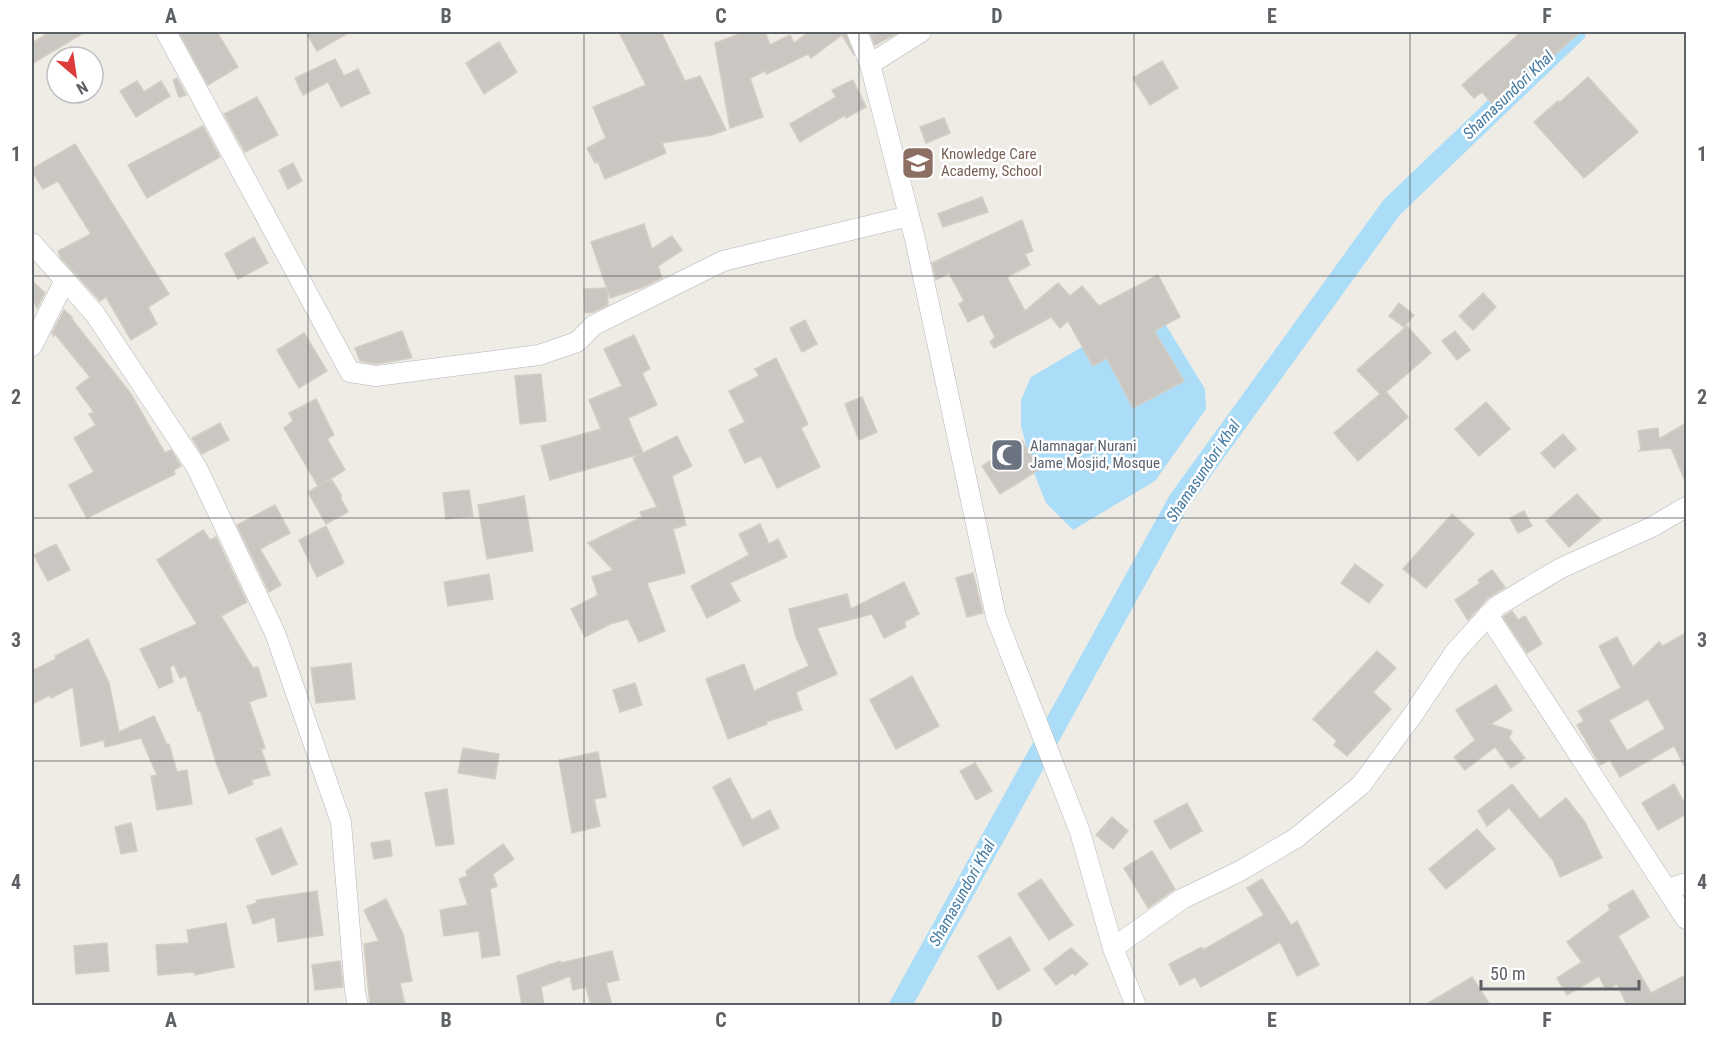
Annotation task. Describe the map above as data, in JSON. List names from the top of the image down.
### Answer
{
  "water": ["Shamasundori Khal"],
  "places": {
    "school or university": ["Knowledge Care Academy, School"],
    "mosque": ["Alamnagar Nurani Jame Mosjid, Mosque"]
  },
  "scale_bar": "50 m",
  "north": "bottom right",
  "grid": {
    "columns": [
      "A",
      "B",
      "C",
      "D",
      "E",
      "F"
    ],
    "rows": [
      "1",
      "2",
      "3",
      "4"
    ]
  }
}
